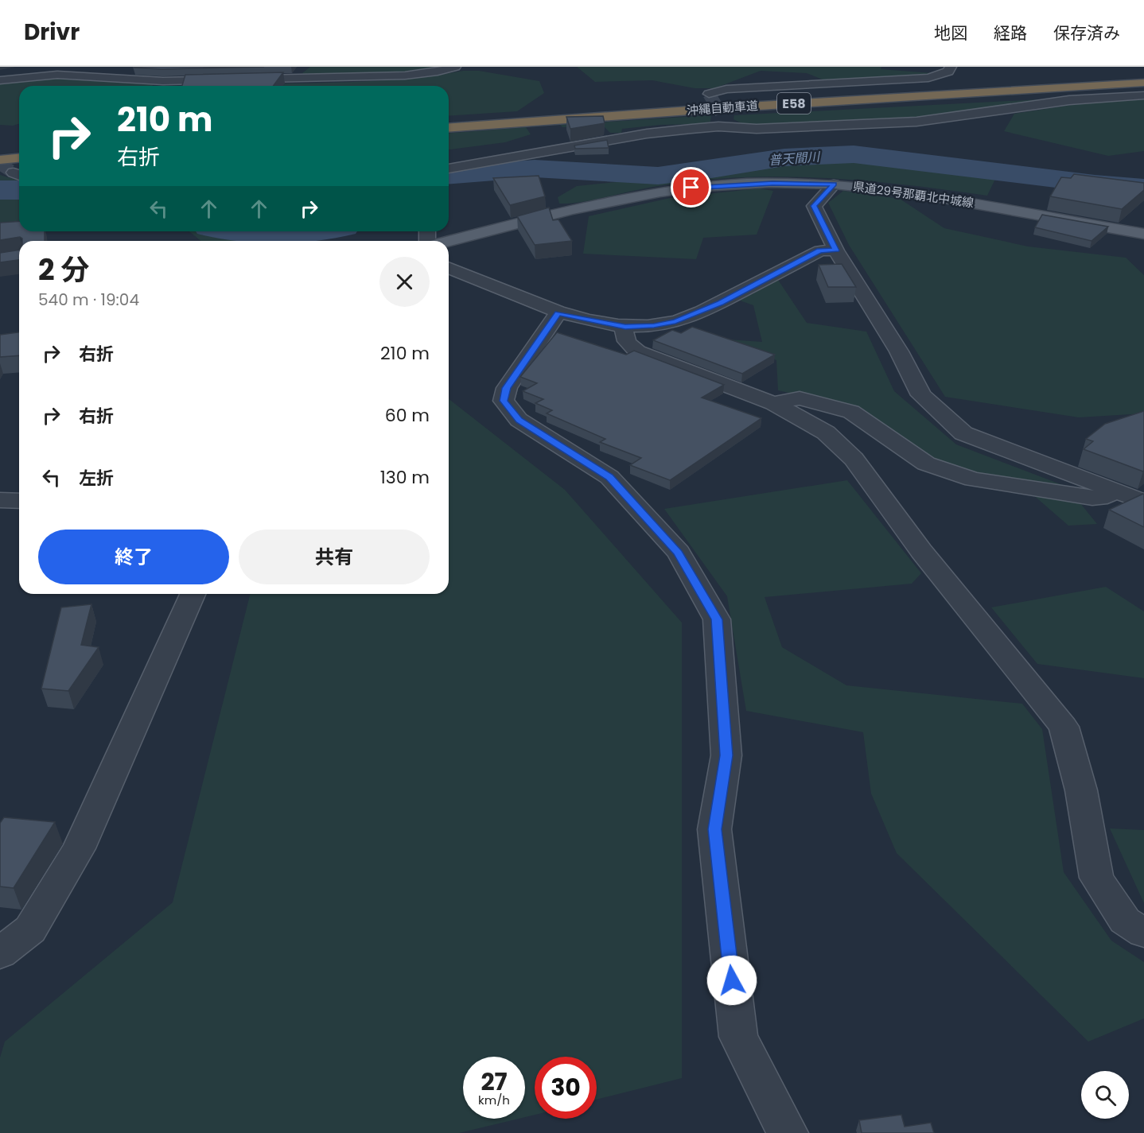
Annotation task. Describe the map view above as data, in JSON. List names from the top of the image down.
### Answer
{
  "streets": {
    "highway": ["E58", "沖縄自動車道"],
    "main road": ["県道29号那覇北中城線"]
  },
  "water": ["普天間川"],
  "page": {
    "header": "Drivr",
    "nav": ["地図", "経路", "保存済み"],
    "turn": ["210 m", "右折"],
    "heading": ["2 分", "540 m · 19:04"],
    "list": [
      {
        "name": "右折",
        "value": "210 m"
      },
      {
        "name": "右折",
        "value": "60 m"
      },
      {
        "name": "左折",
        "value": "130 m"
      }
    ],
    "buttons": ["終了", "共有"],
    "speed": "27 km/h",
    "limit": "30"
  }
}
